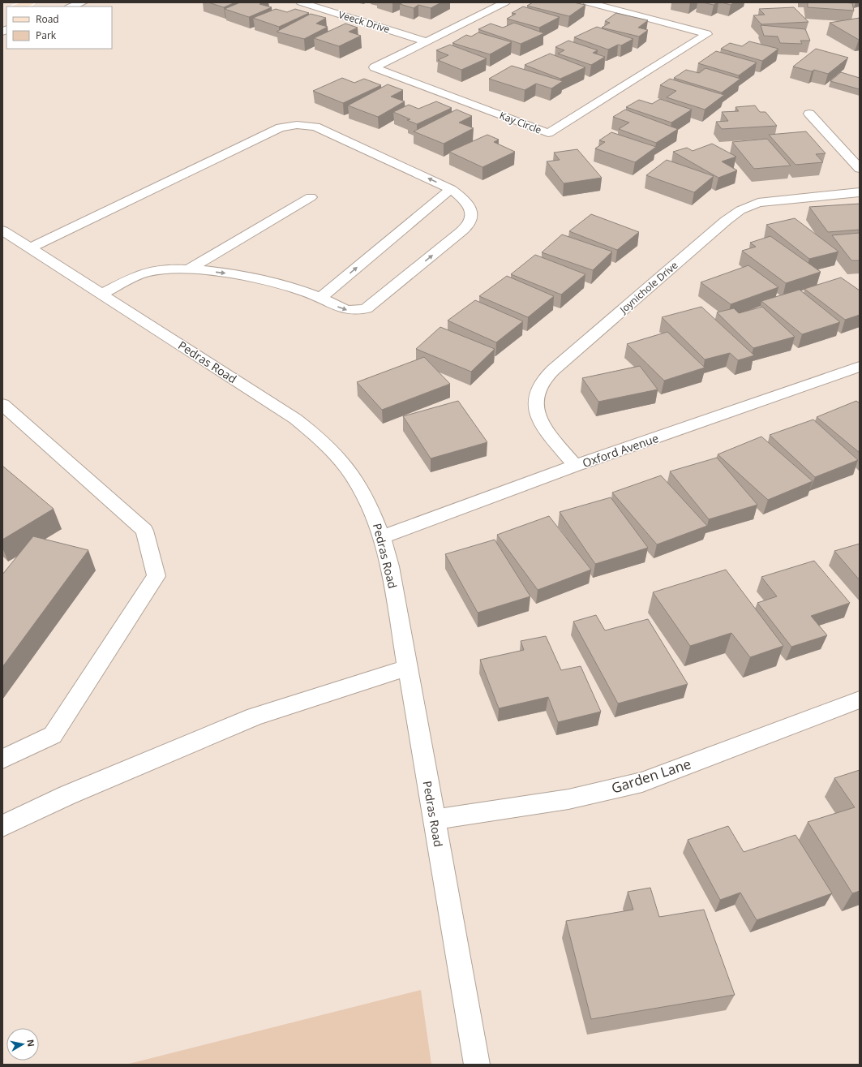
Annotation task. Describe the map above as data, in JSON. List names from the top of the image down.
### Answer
{
  "streets": {
    "street": [
      "Veeck Drive",
      "Kay Circle",
      "Joynichole Drive",
      "Pedras Road",
      "Oxford Avenue",
      "Garden Lane"
    ]
  },
  "crossings": [
    ["Veeck Drive", "Kay Circle"],
    ["Joynichole Drive", "Oxford Avenue"],
    ["Pedras Road", "Oxford Avenue"],
    ["Pedras Road", "Garden Lane"]
  ],
  "legend": ["Road", "Park"],
  "north": "right"
}
